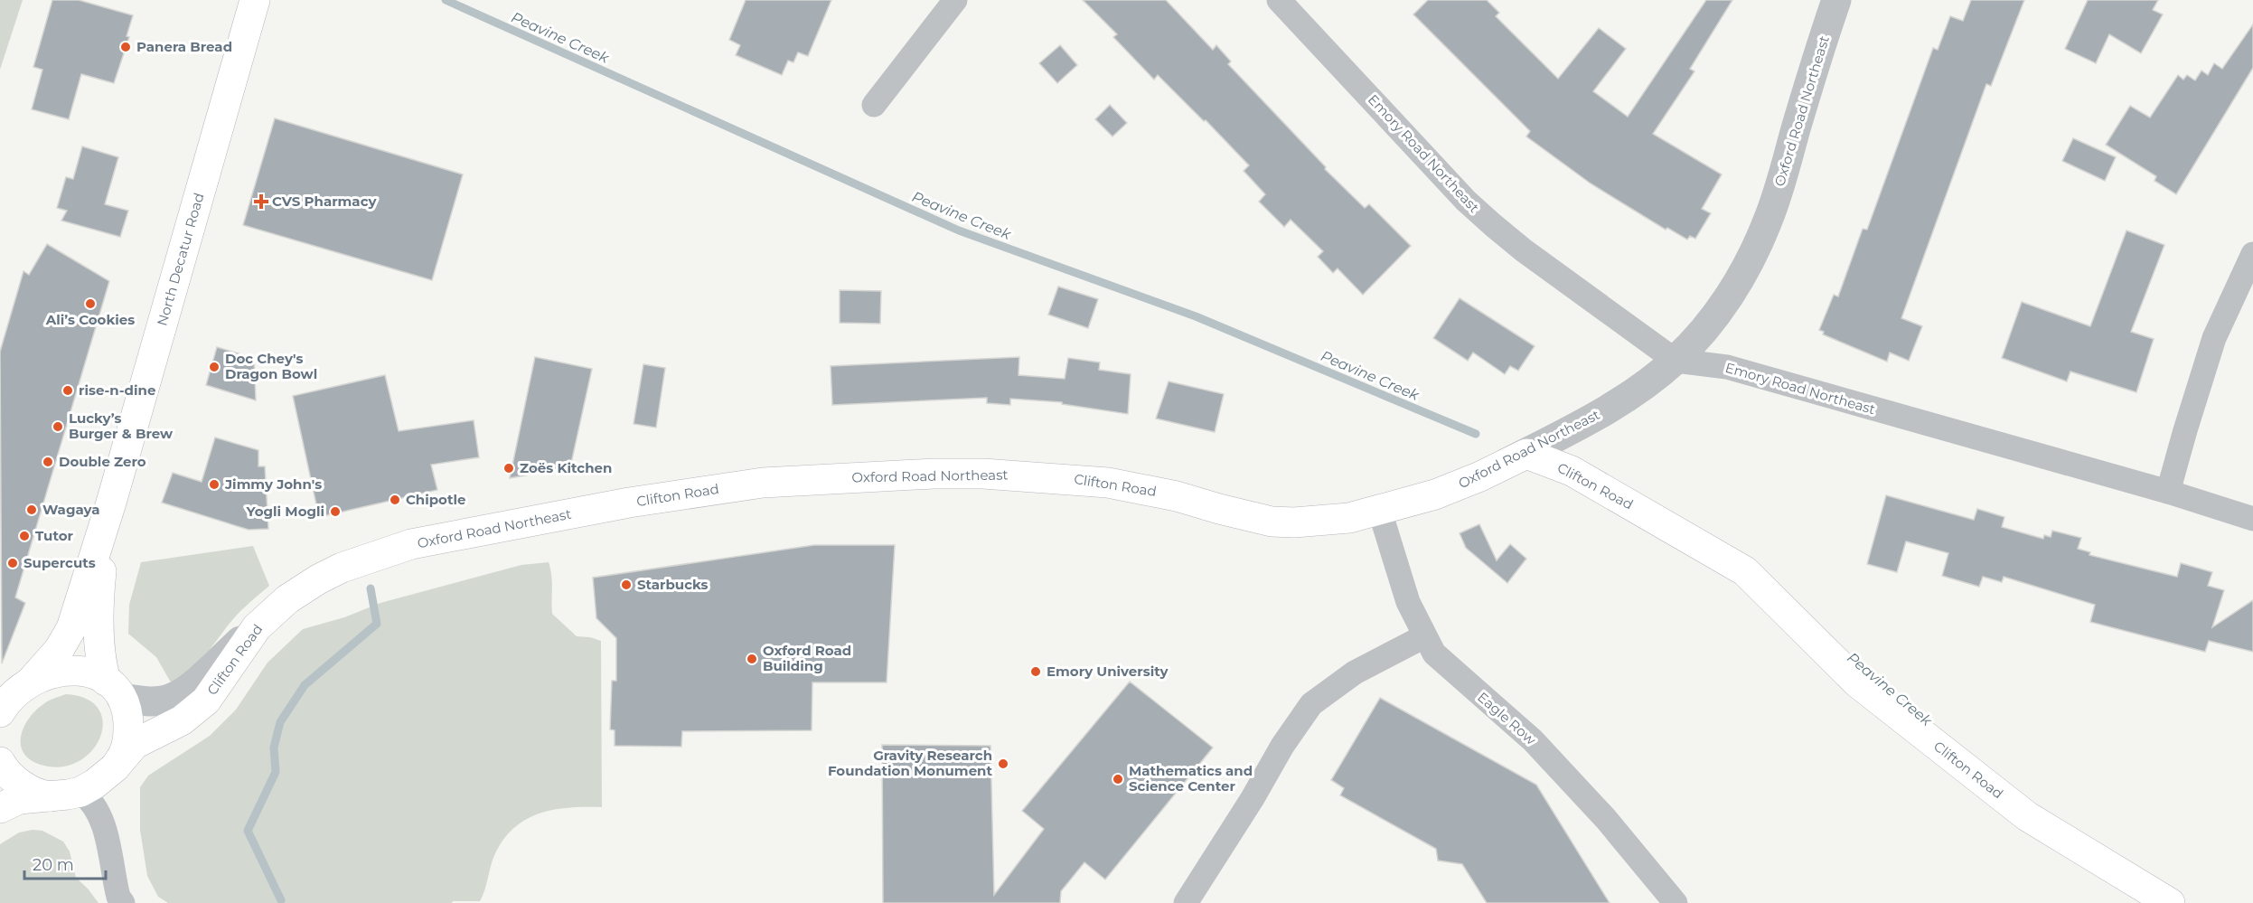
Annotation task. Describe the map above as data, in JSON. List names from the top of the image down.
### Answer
{
  "streets": {
    "main road": ["North Decatur Road", "Clifton Road"],
    "street": ["Oxford Road Northeast", "Emory Road Northeast", "Eagle Row"]
  },
  "crossings": [
    ["Oxford Road Northeast", "Emory Road Northeast"],
    ["Oxford Road Northeast", "North Decatur Road"],
    ["Oxford Road Northeast", "Clifton Road"]
  ],
  "water": ["Peavine Creek"],
  "places": {
    "other": [
      "Panera Bread",
      "Ali’s Cookies",
      "Doc Chey's Dragon Bowl",
      "rise-n-dine",
      "Lucky’s Burger & Brew",
      "Double Zero",
      "Zoës Kitchen",
      "Jimmy John's",
      "Chipotle",
      "Wagaya",
      "Yogli Mogli",
      "Tutor",
      "Supercuts",
      "Starbucks",
      "Oxford Road Building",
      "Emory University",
      "Gravity Research Foundation Monument",
      "Mathematics and Science Center"
    ],
    "health": ["CVS Pharmacy"]
  },
  "scale_bar": "20 m"
}
